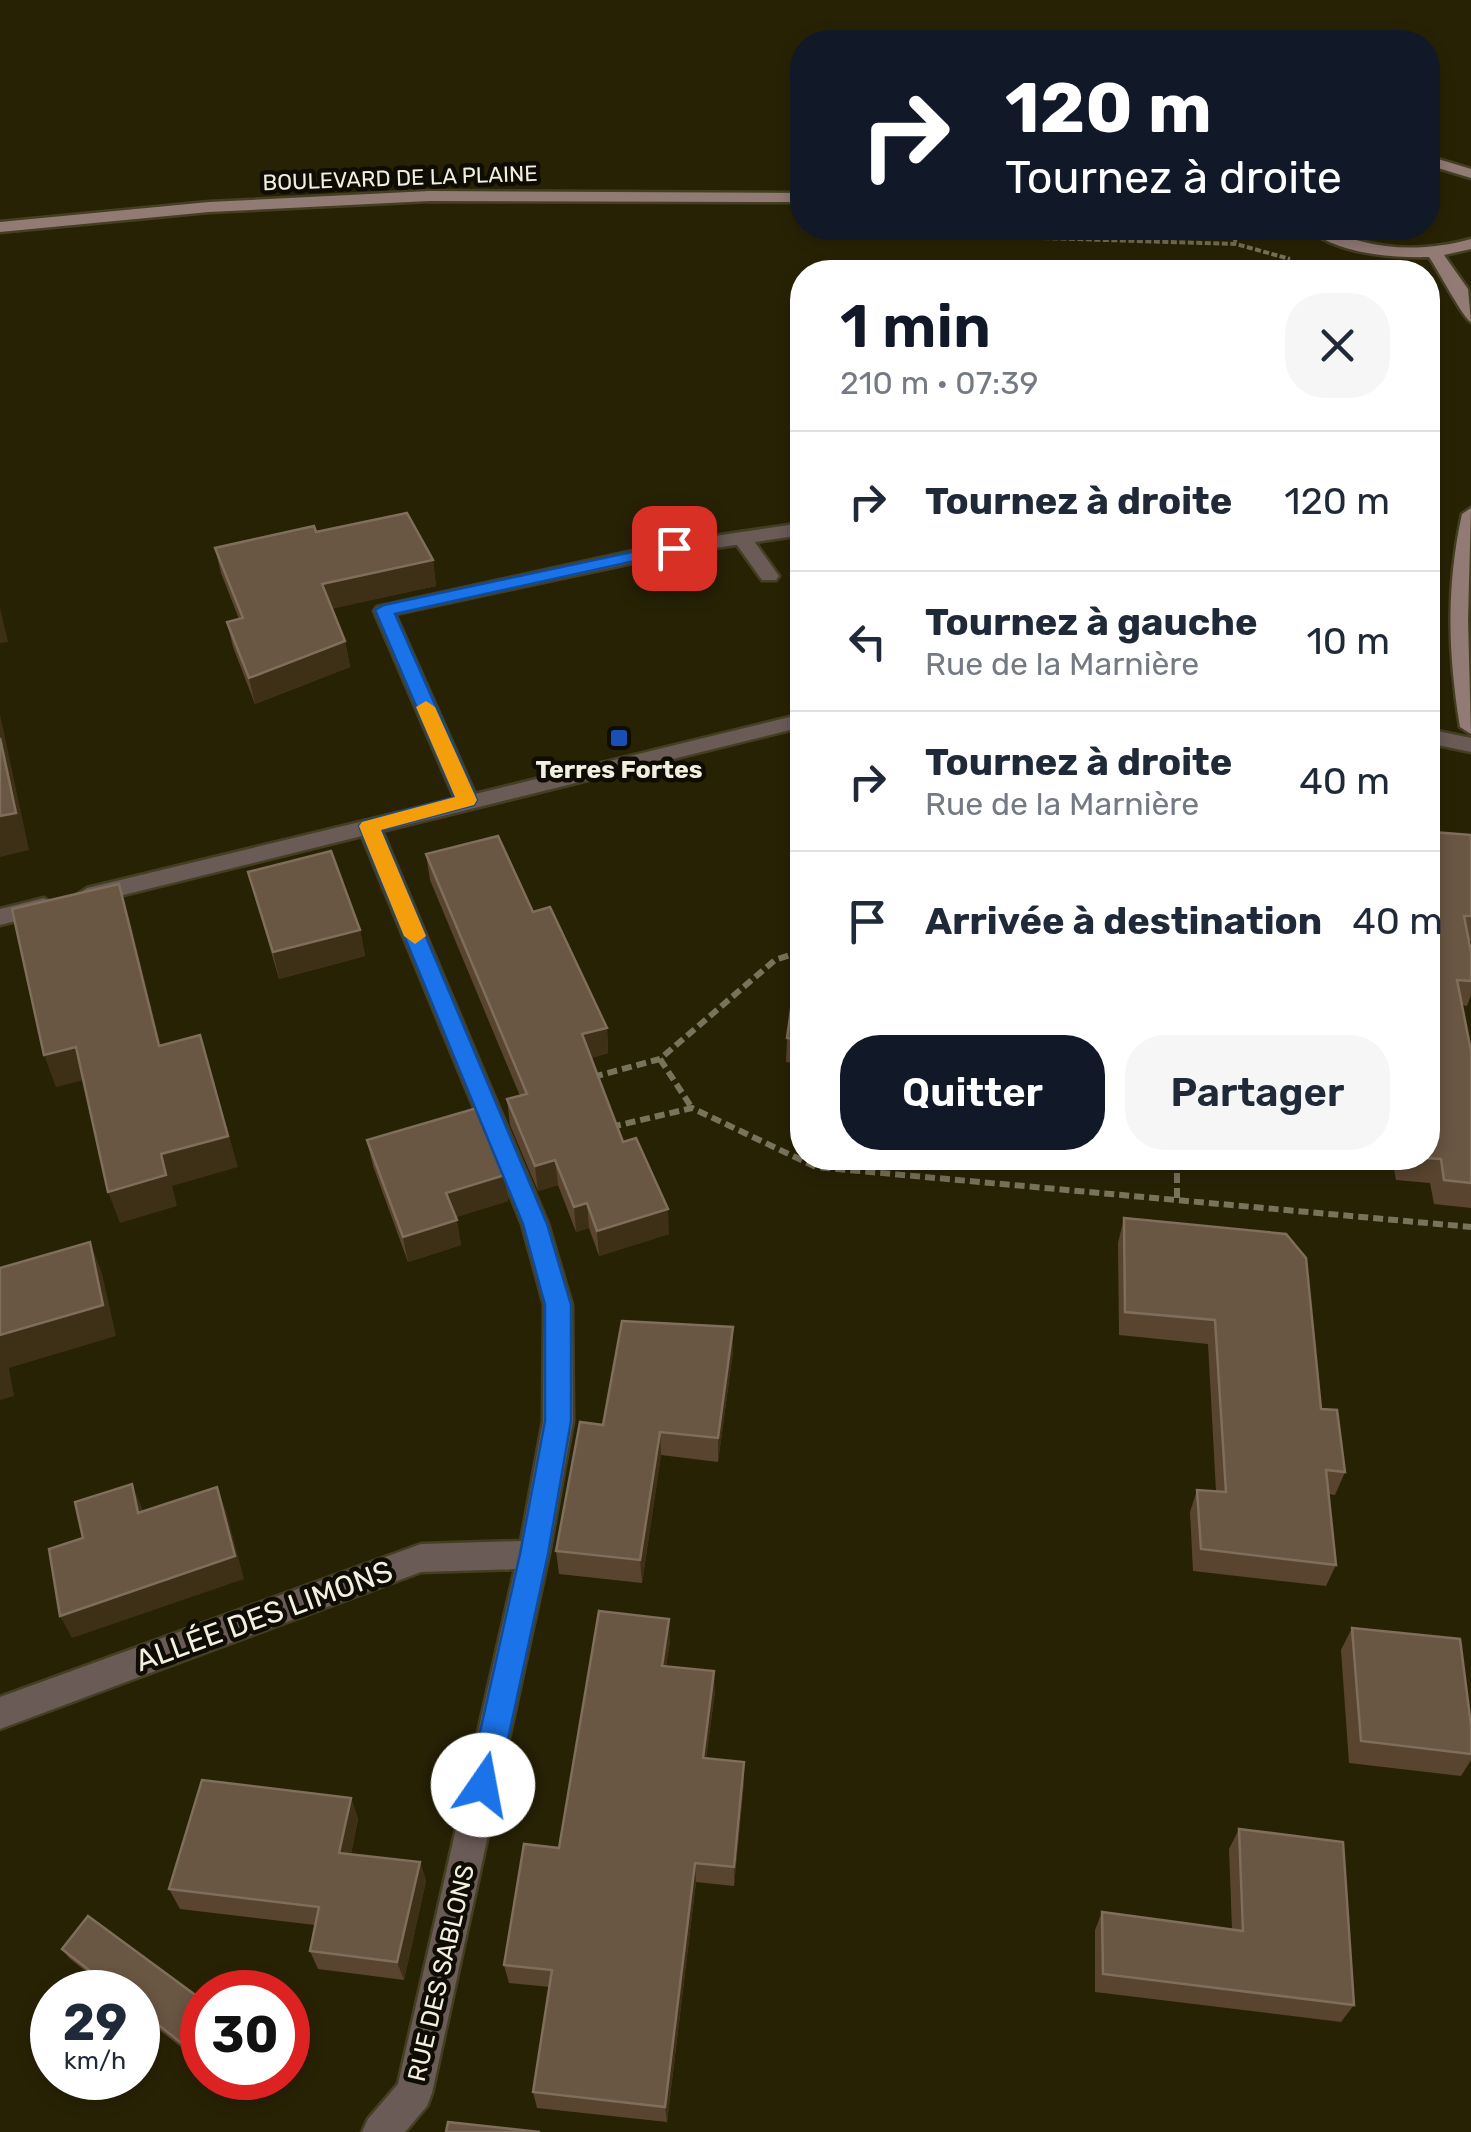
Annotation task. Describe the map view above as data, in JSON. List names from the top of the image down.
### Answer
{
  "streets": {
    "main road": ["BOULEVARD DE LA PLAINE"],
    "street": ["ALLÉE DES LIMONS", "RUE DES SABLONS"]
  },
  "crossings": [
    ["ALLÉE DES LIMONS", "RUE DES SABLONS"]
  ],
  "places": {
    "transit": ["Terres Fortes"]
  },
  "page": {
    "turn": ["120 m", "Tournez à droite"],
    "heading": ["1 min", "210 m · 07:39"],
    "list": [
      {
        "name": "Tournez à droite",
        "value": "120 m"
      },
      {
        "name": "Tournez à gauche",
        "note": "Rue de la Marnière",
        "value": "10 m"
      },
      {
        "name": "Tournez à droite",
        "note": "Rue de la Marnière",
        "value": "40 m"
      },
      {
        "name": "Arrivée à destination",
        "value": "40 m"
      }
    ],
    "buttons": ["Quitter", "Partager"],
    "speed": "29 km/h",
    "limit": "30"
  }
}
